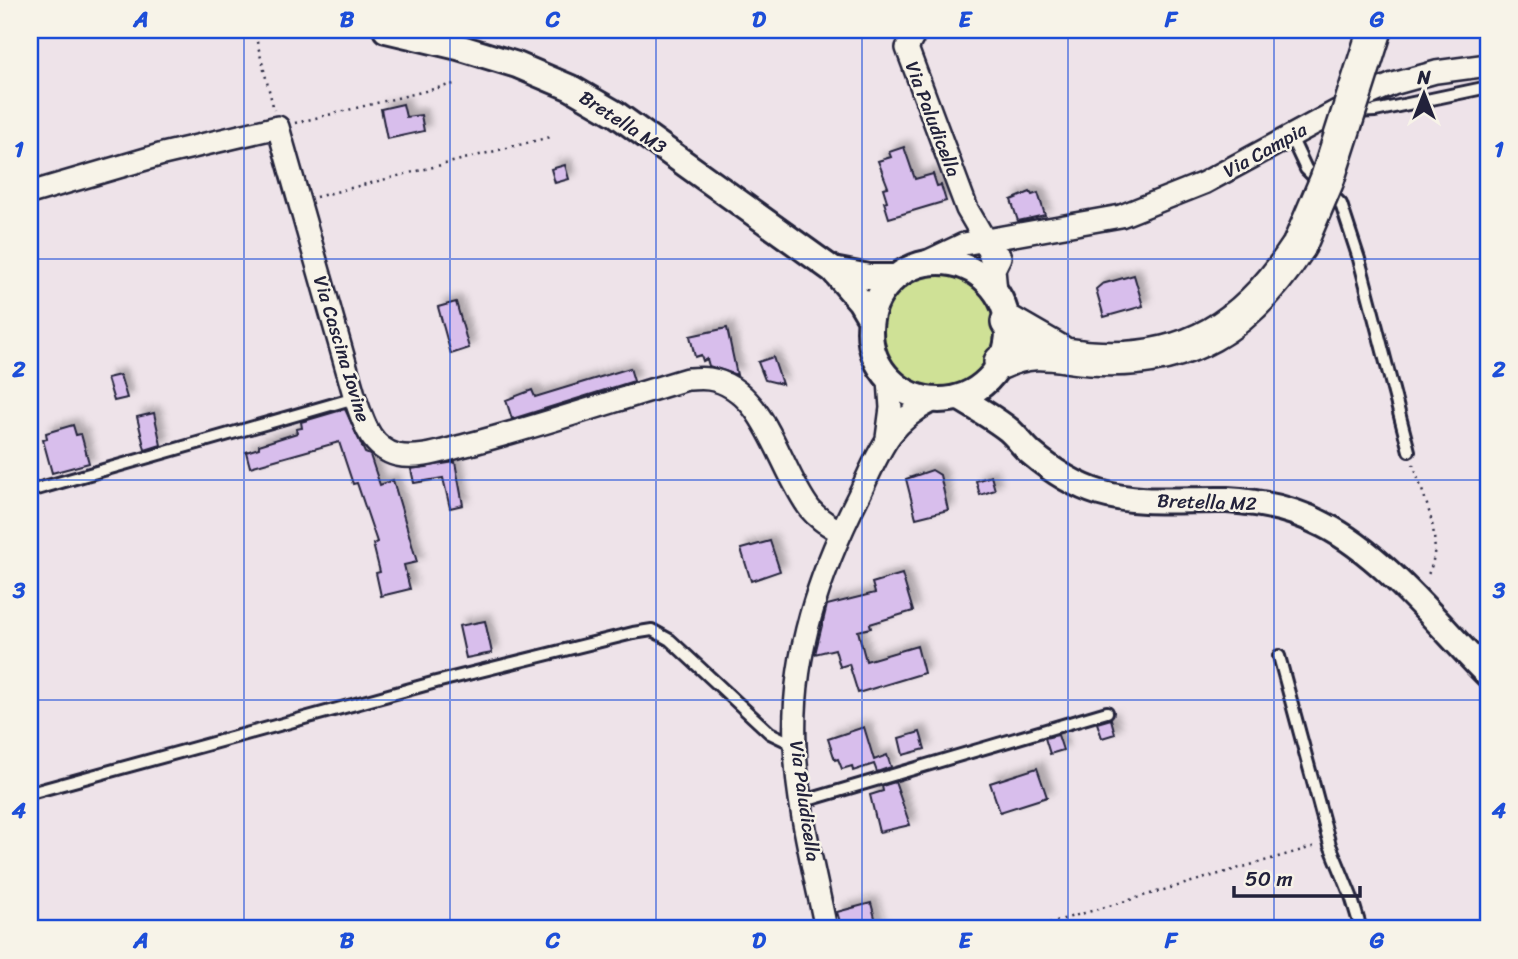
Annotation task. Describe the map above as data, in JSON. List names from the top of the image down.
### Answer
{
  "streets": {
    "street": [
      "Via Paludicella",
      "Bretella M3",
      "Via Campia",
      "Via Cascina Iovine",
      "Bretella M2"
    ]
  },
  "crossings": [
    ["Via Paludicella", "Bretella M3"],
    ["Via Paludicella", "Via Cascina Iovine"],
    ["Via Paludicella", "Bretella M2"],
    ["Bretella M3", "Bretella M2"]
  ],
  "scale_bar": "50 m",
  "north": "top",
  "grid": {
    "columns": [
      "A",
      "B",
      "C",
      "D",
      "E",
      "F",
      "G"
    ],
    "rows": [
      "1",
      "2",
      "3",
      "4"
    ]
  }
}
